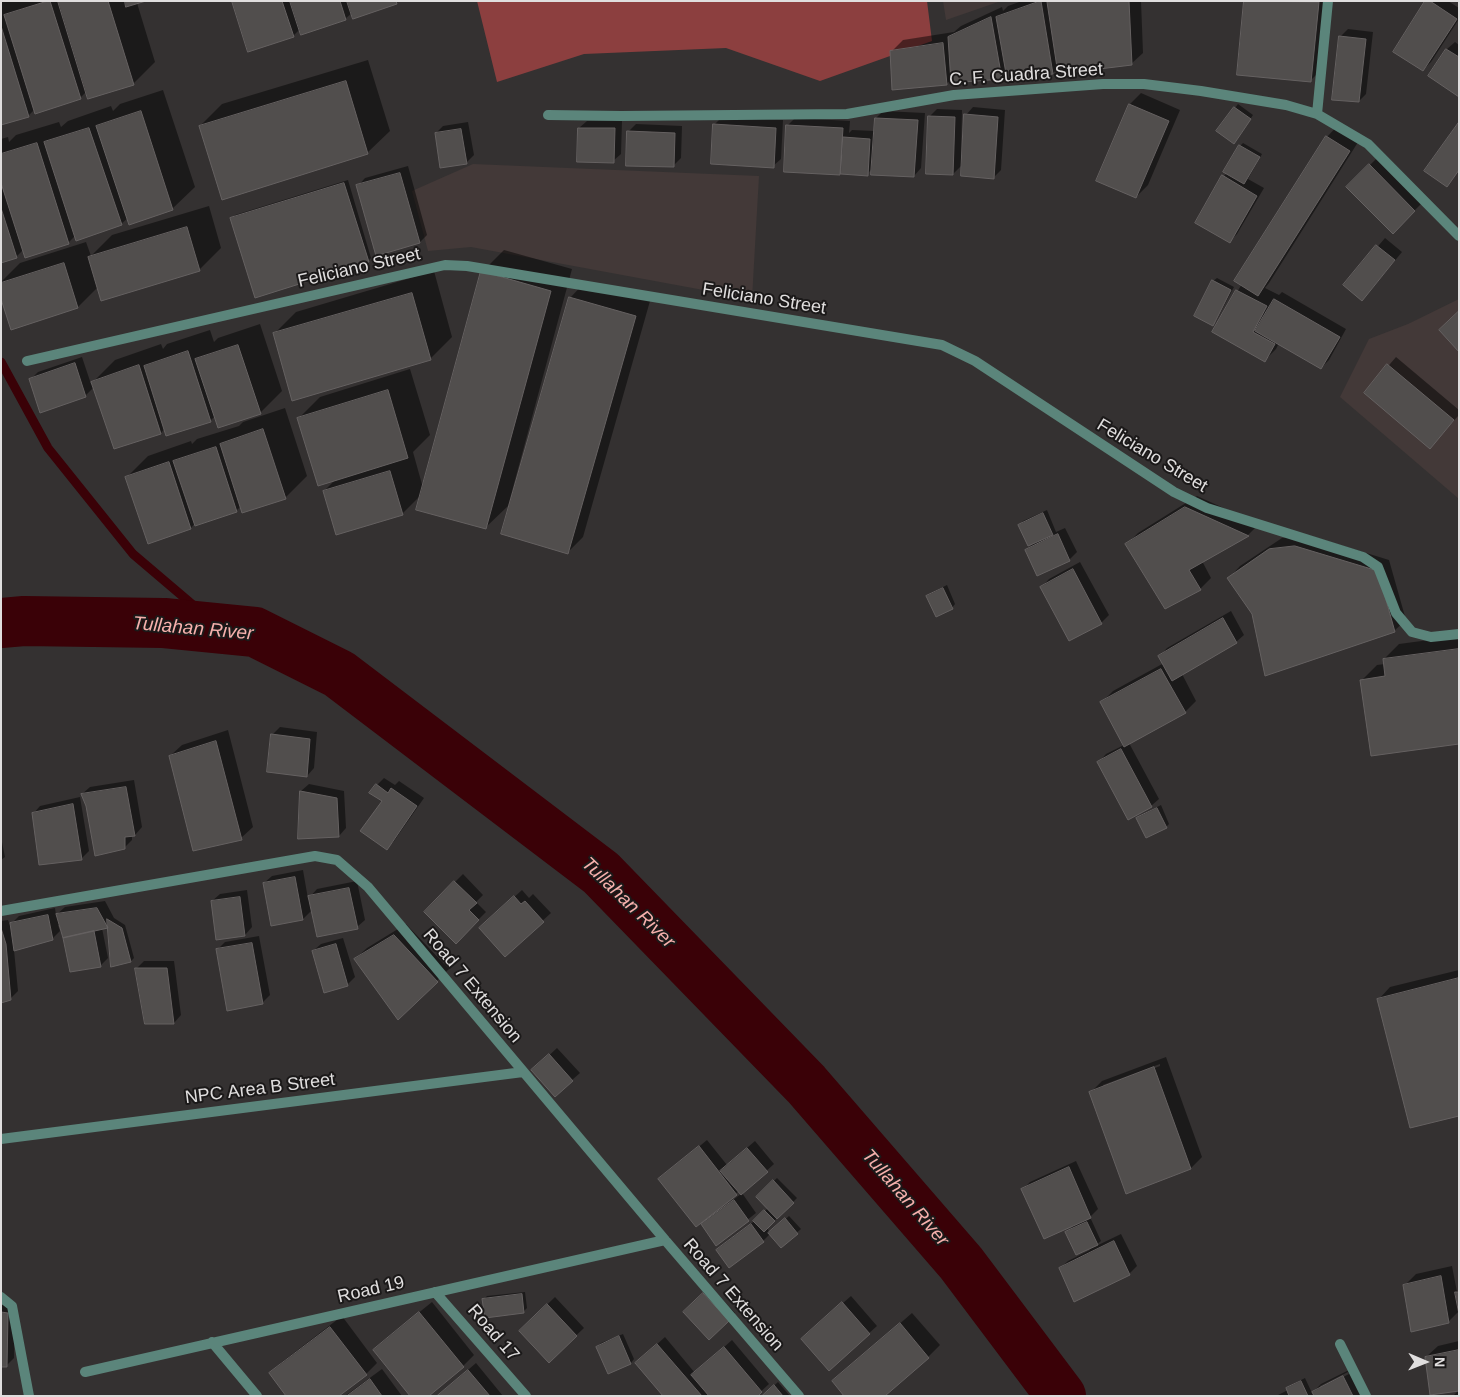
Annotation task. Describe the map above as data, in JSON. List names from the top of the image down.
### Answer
{
  "streets": {
    "street": [
      "C. F. Cuadra Street",
      "Feliciano Street",
      "Road 7 Extension",
      "NPC Area B Street",
      "Road 19",
      "Road 17"
    ]
  },
  "crossings": [
    ["Road 7 Extension", "NPC Area B Street"],
    ["Road 7 Extension", "Road 19"],
    ["Road 19", "Road 17"]
  ],
  "water": ["Tullahan River"],
  "north": "right"
}
